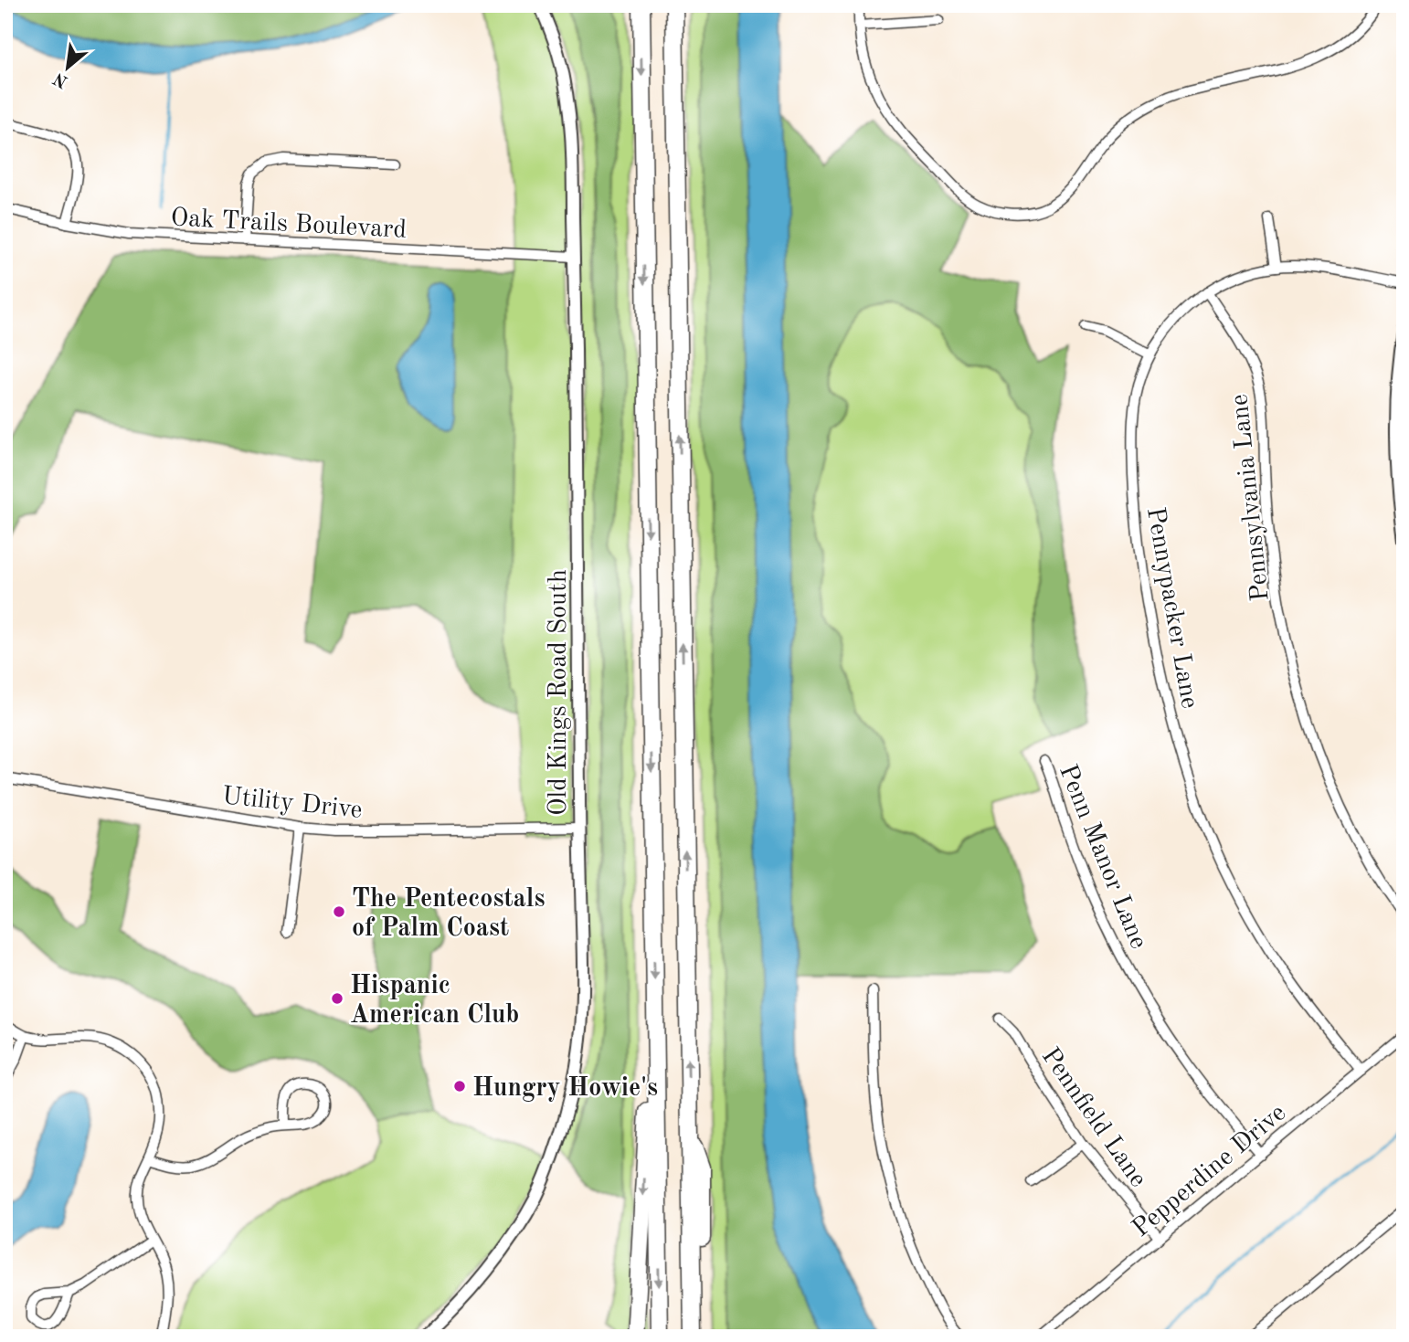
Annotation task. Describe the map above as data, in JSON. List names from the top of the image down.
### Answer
{
  "streets": {
    "street": [
      "Oak Trails Boulevard",
      "Pennsylvania Lane",
      "Pennypacker Lane",
      "Old Kings Road South",
      "Utility Drive",
      "Penn Manor Lane",
      "Pennfield Lane",
      "Pepperdine Drive"
    ]
  },
  "crossings": [
    ["Oak Trails Boulevard", "Old Kings Road South"],
    ["Pennsylvania Lane", "Pennypacker Lane"],
    ["Pennypacker Lane", "Pepperdine Drive"],
    ["Old Kings Road South", "Utility Drive"],
    ["Penn Manor Lane", "Pepperdine Drive"],
    ["Pennfield Lane", "Pepperdine Drive"]
  ],
  "places": ["The Pentecostals of Palm Coast", "Hispanic American Club", "Hungry Howie's"],
  "north": "bottom left"
}
